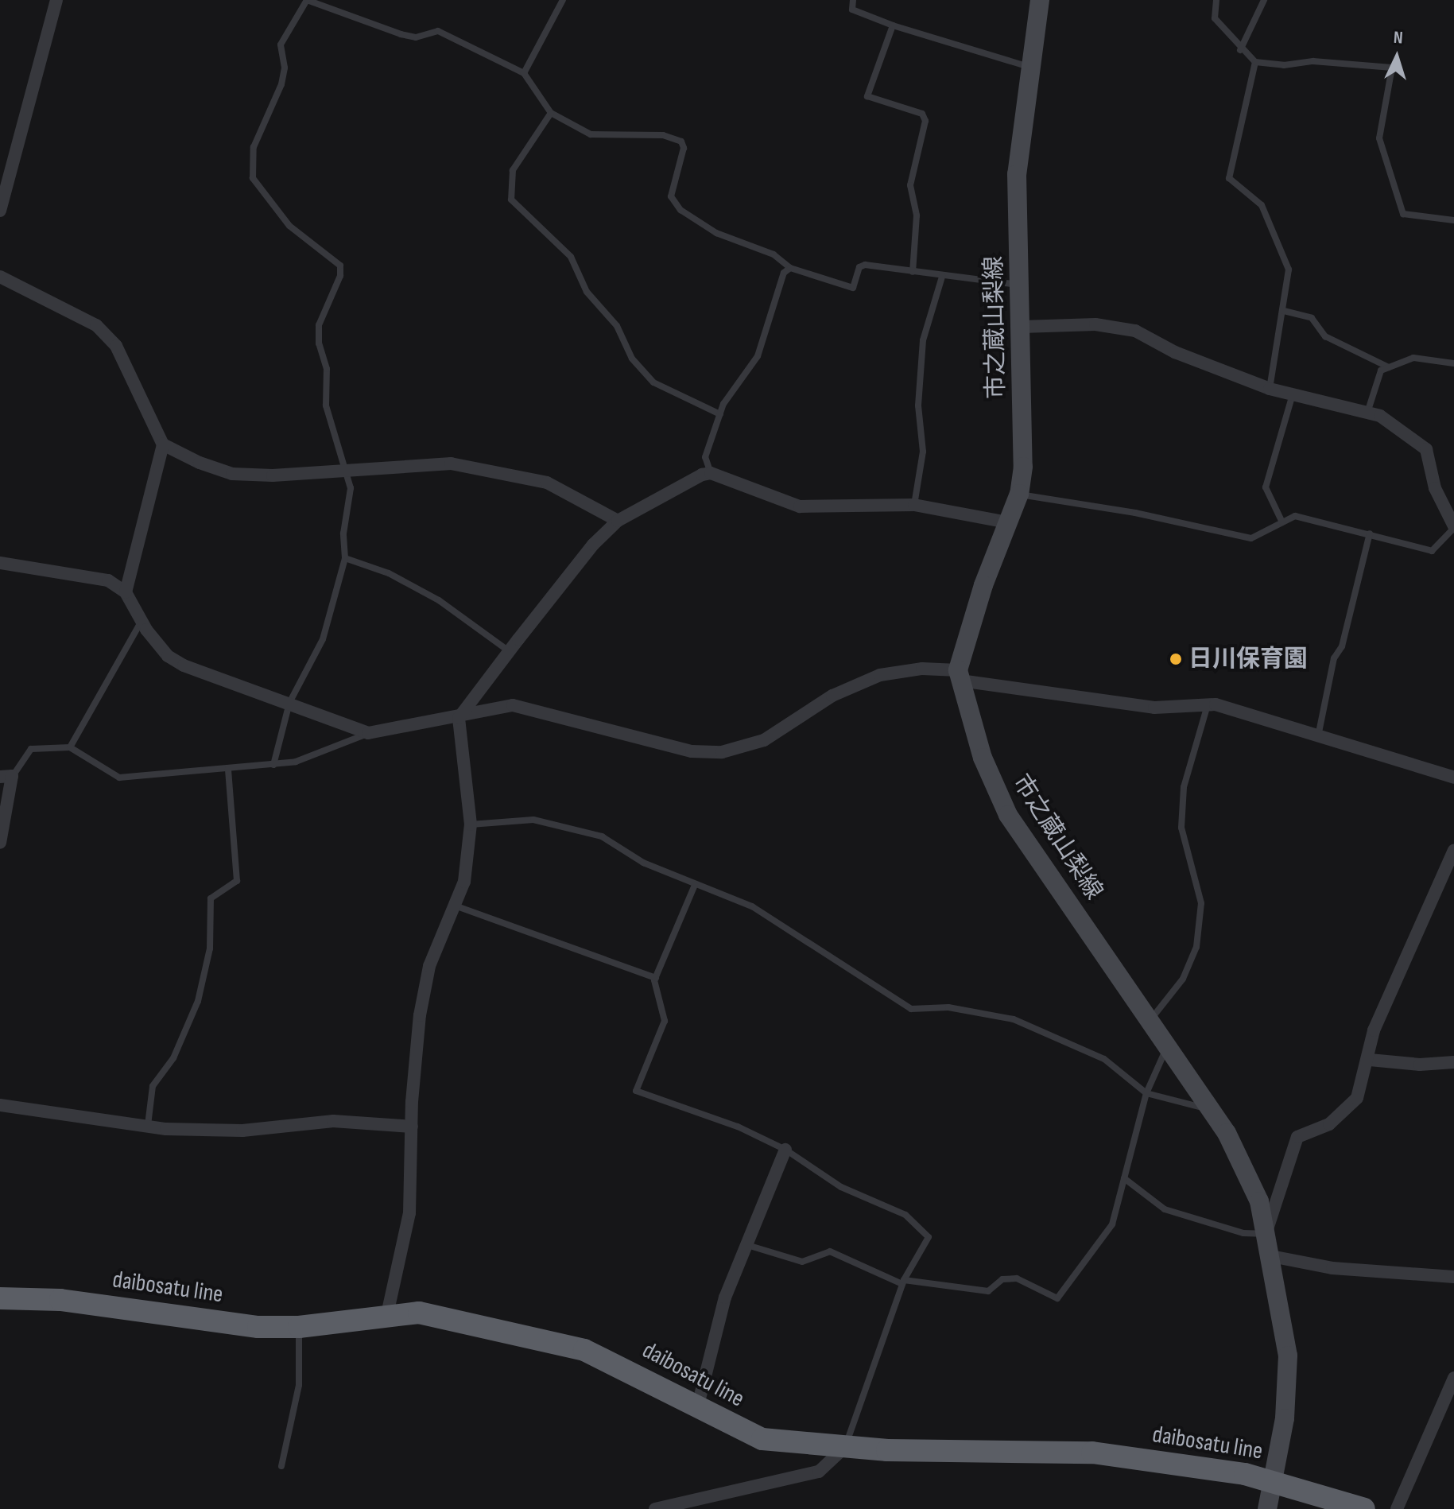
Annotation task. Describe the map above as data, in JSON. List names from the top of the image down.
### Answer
{
  "streets": {
    "highway": ["daibosatu line"],
    "main road": ["市之蔵山梨線"]
  },
  "crossings": [
    ["市之蔵山梨線", "daibosatu line"]
  ],
  "places": ["日川保育園"],
  "north": "top"
}
